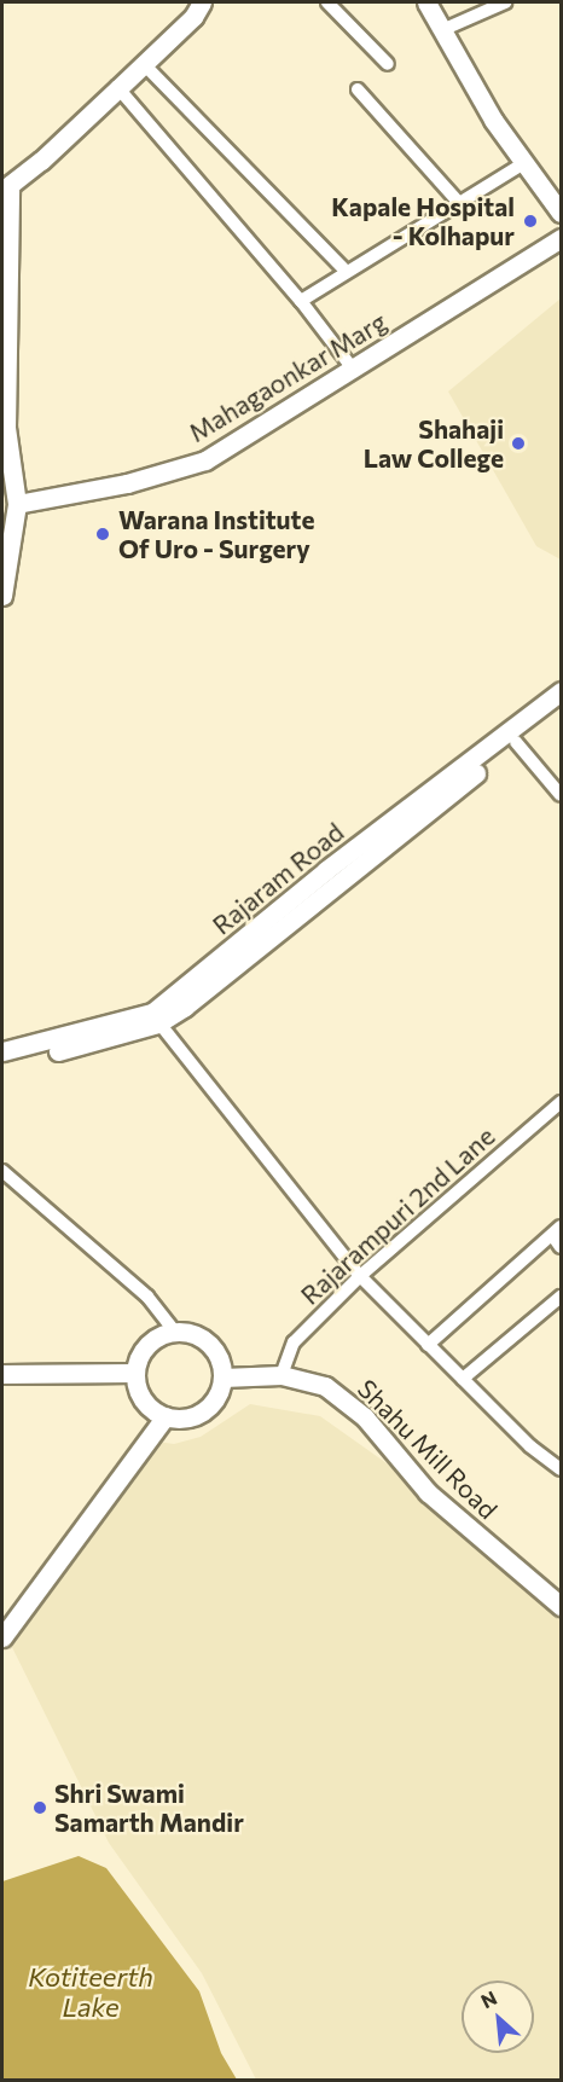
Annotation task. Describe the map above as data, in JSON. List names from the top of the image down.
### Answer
{
  "streets": {
    "main road": ["Mahagaonkar Marg", "Rajaram Road", "Shahu Mill Road"],
    "street": ["Rajarampuri 2nd Lane"]
  },
  "crossings": [
    ["Rajarampuri 2nd Lane", "Shahu Mill Road"]
  ],
  "water": ["Kotiteerth Lake"],
  "places": [
    "Kapale Hospital - Kolhapur",
    "Shahaji Law College",
    "Warana Institute Of Uro - Surgery",
    "Shri Swami Samarth Mandir"
  ],
  "north": "top left"
}
